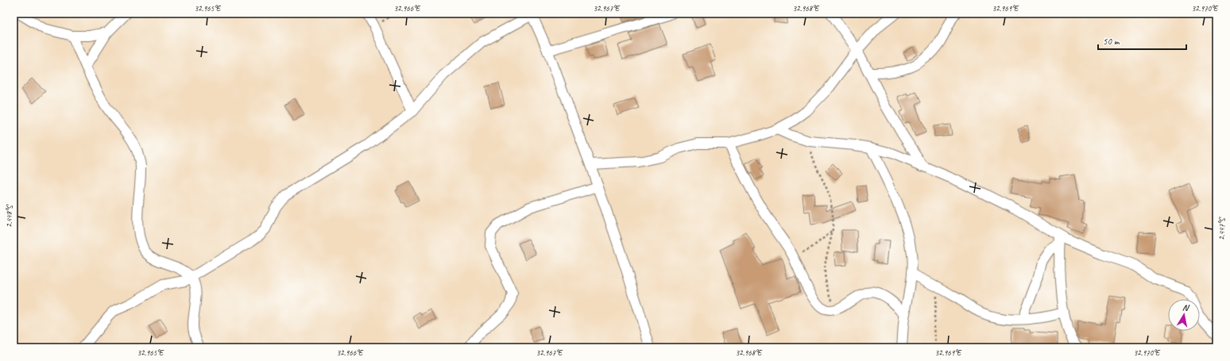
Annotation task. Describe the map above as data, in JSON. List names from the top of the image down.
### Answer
{
  "scale_bar": "50 m",
  "north": "top",
  "coordinates": [
    "32.965°E",
    "32.966°E",
    "32.967°E",
    "32.968°E",
    "32.969°E",
    "32.970°E",
    "2.448°S",
    "2.447°S"
  ]
}
